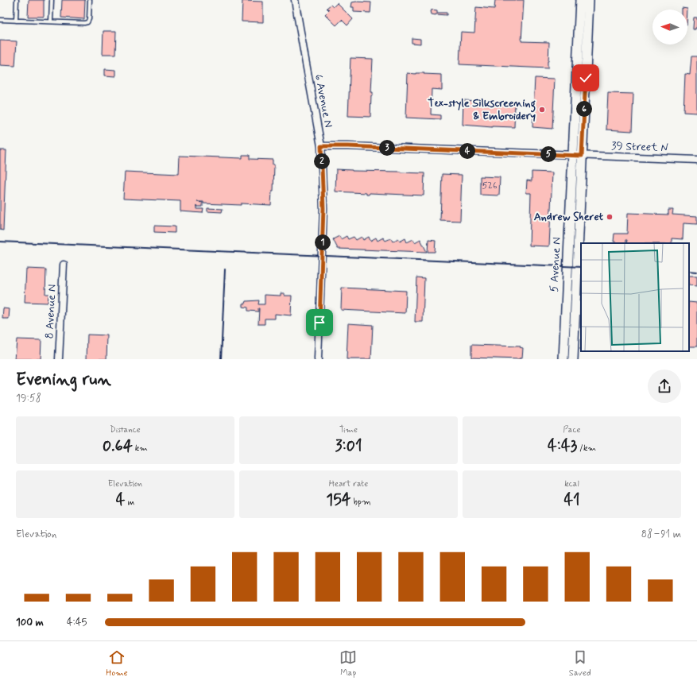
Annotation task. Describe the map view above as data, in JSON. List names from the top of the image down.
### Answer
{
  "streets": {
    "main road": ["5 Avenue N"],
    "street": ["6 Avenue N", "39 Street N", "8 Avenue N"]
  },
  "crossings": [
    ["39 Street N", "5 Avenue N"]
  ],
  "places": ["Tex-style Silkscreening & Embroidery", "Andrew Sheret"],
  "house_numbers": ["526"],
  "north": "left",
  "page": {
    "pins": [
      "6",
      "3",
      "4",
      "5",
      "2",
      "1"
    ],
    "heading": ["Evening run", "19:58"],
    "stats": [
      ["Distance", "0.64 km"],
      ["Time", "3:01"],
      ["Pace", "4:43 /km"],
      ["Elevation", "4 m"],
      ["Heart rate", "154 bpm"],
      ["kcal", "41"]
    ],
    "chart": ["Elevation", "88–91 m"],
    "list": [
      {
        "name": "100 m",
        "note": "4:45"
      }
    ],
    "tabs": ["Home", "Map", "Saved"]
  }
}
